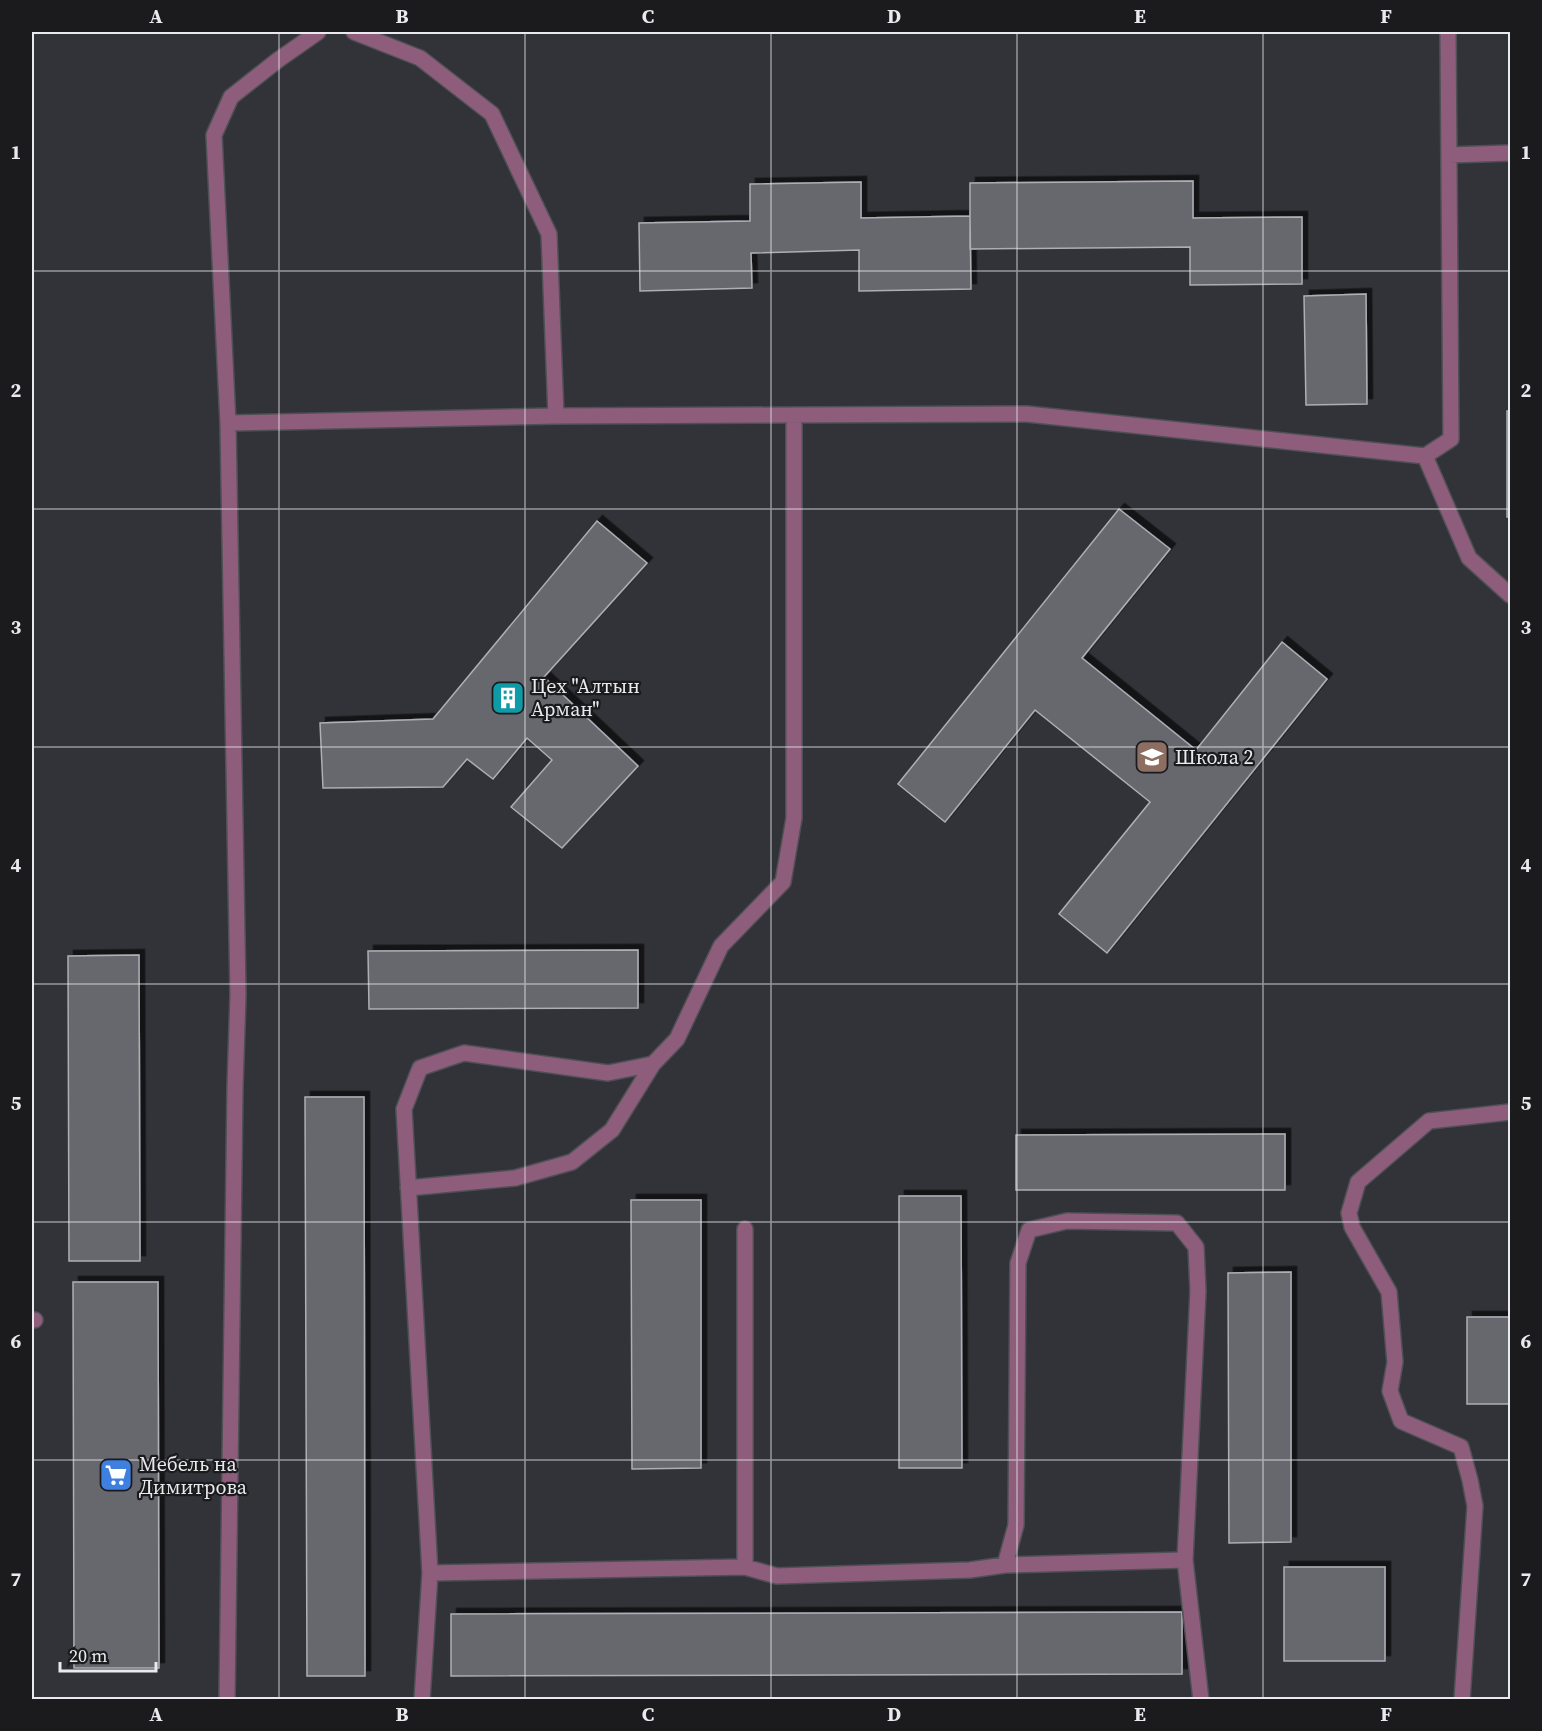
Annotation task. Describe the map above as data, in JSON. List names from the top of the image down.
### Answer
{
  "places": {
    "building": ["Цех \"Алтын Арман\""],
    "school or university": ["Школа 2"],
    "supermarket": ["Мебель на Димитрова"]
  },
  "scale_bar": "20 m",
  "grid": {
    "columns": [
      "A",
      "B",
      "C",
      "D",
      "E",
      "F"
    ],
    "rows": [
      "1",
      "2",
      "3",
      "4",
      "5",
      "6",
      "7"
    ]
  }
}
